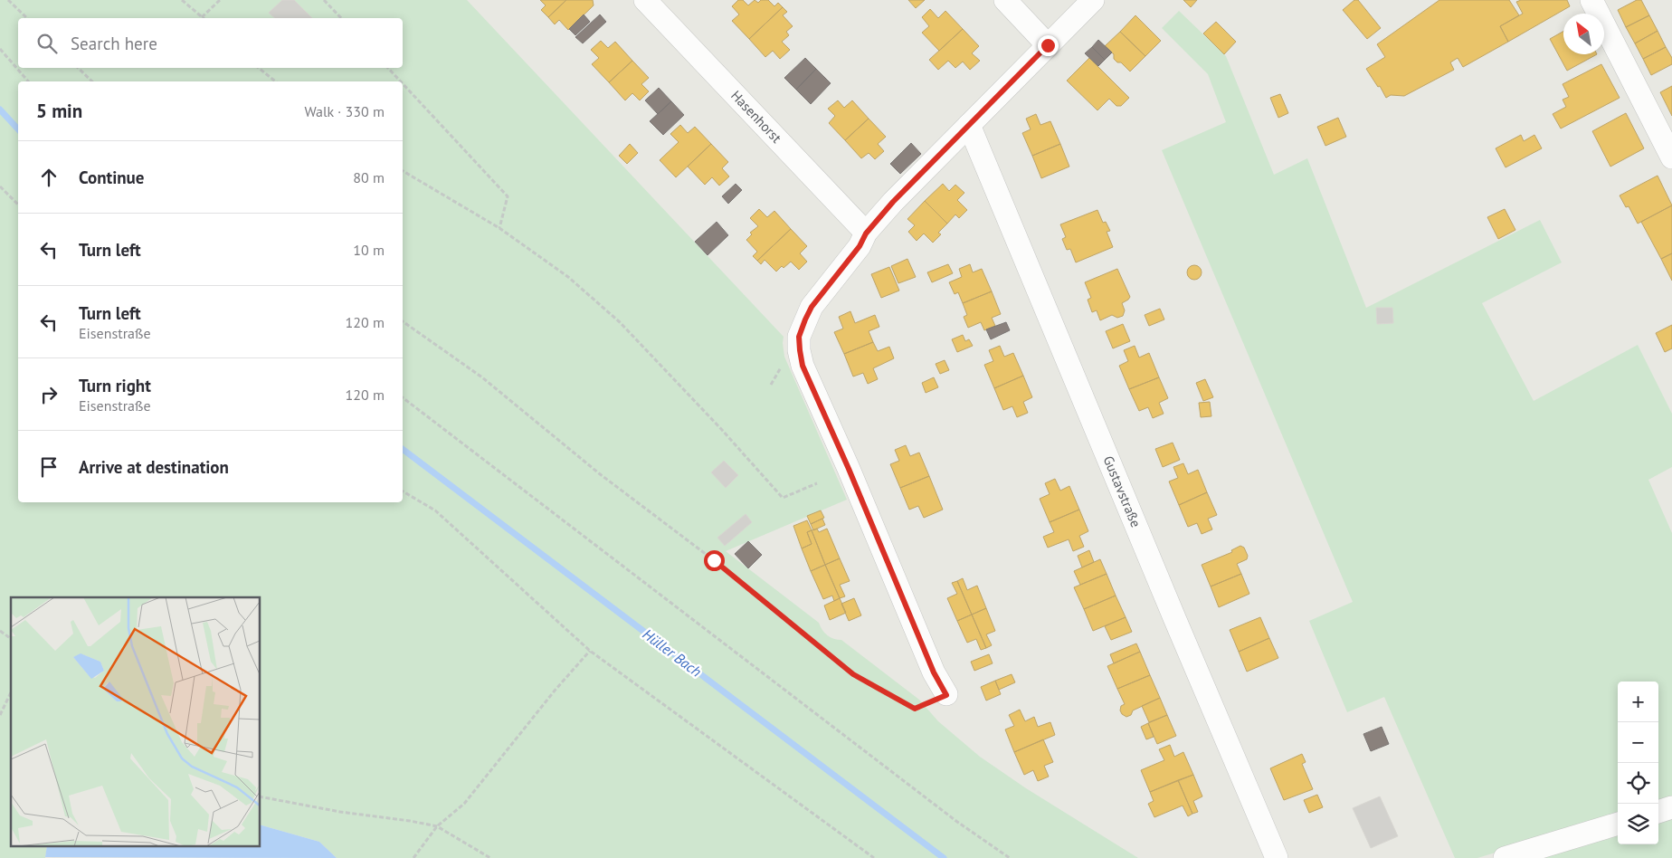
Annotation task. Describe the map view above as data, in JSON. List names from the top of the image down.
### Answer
{
  "streets": {
    "street": ["Hasenhorst", "Gustavstraße"]
  },
  "water": ["Hüller Bach"],
  "north": "top left",
  "page": {
    "search": "Search here",
    "heading": ["5 min", "Walk · 330 m"],
    "list": [
      ["Continue", "80 m"],
      ["Turn left", "10 m"],
      ["Turn left", "Eisenstraße", "120 m"],
      ["Turn right", "Eisenstraße", "120 m"],
      "Arrive at destination"
    ],
    "map_buttons": ["+", "−"]
  }
}
